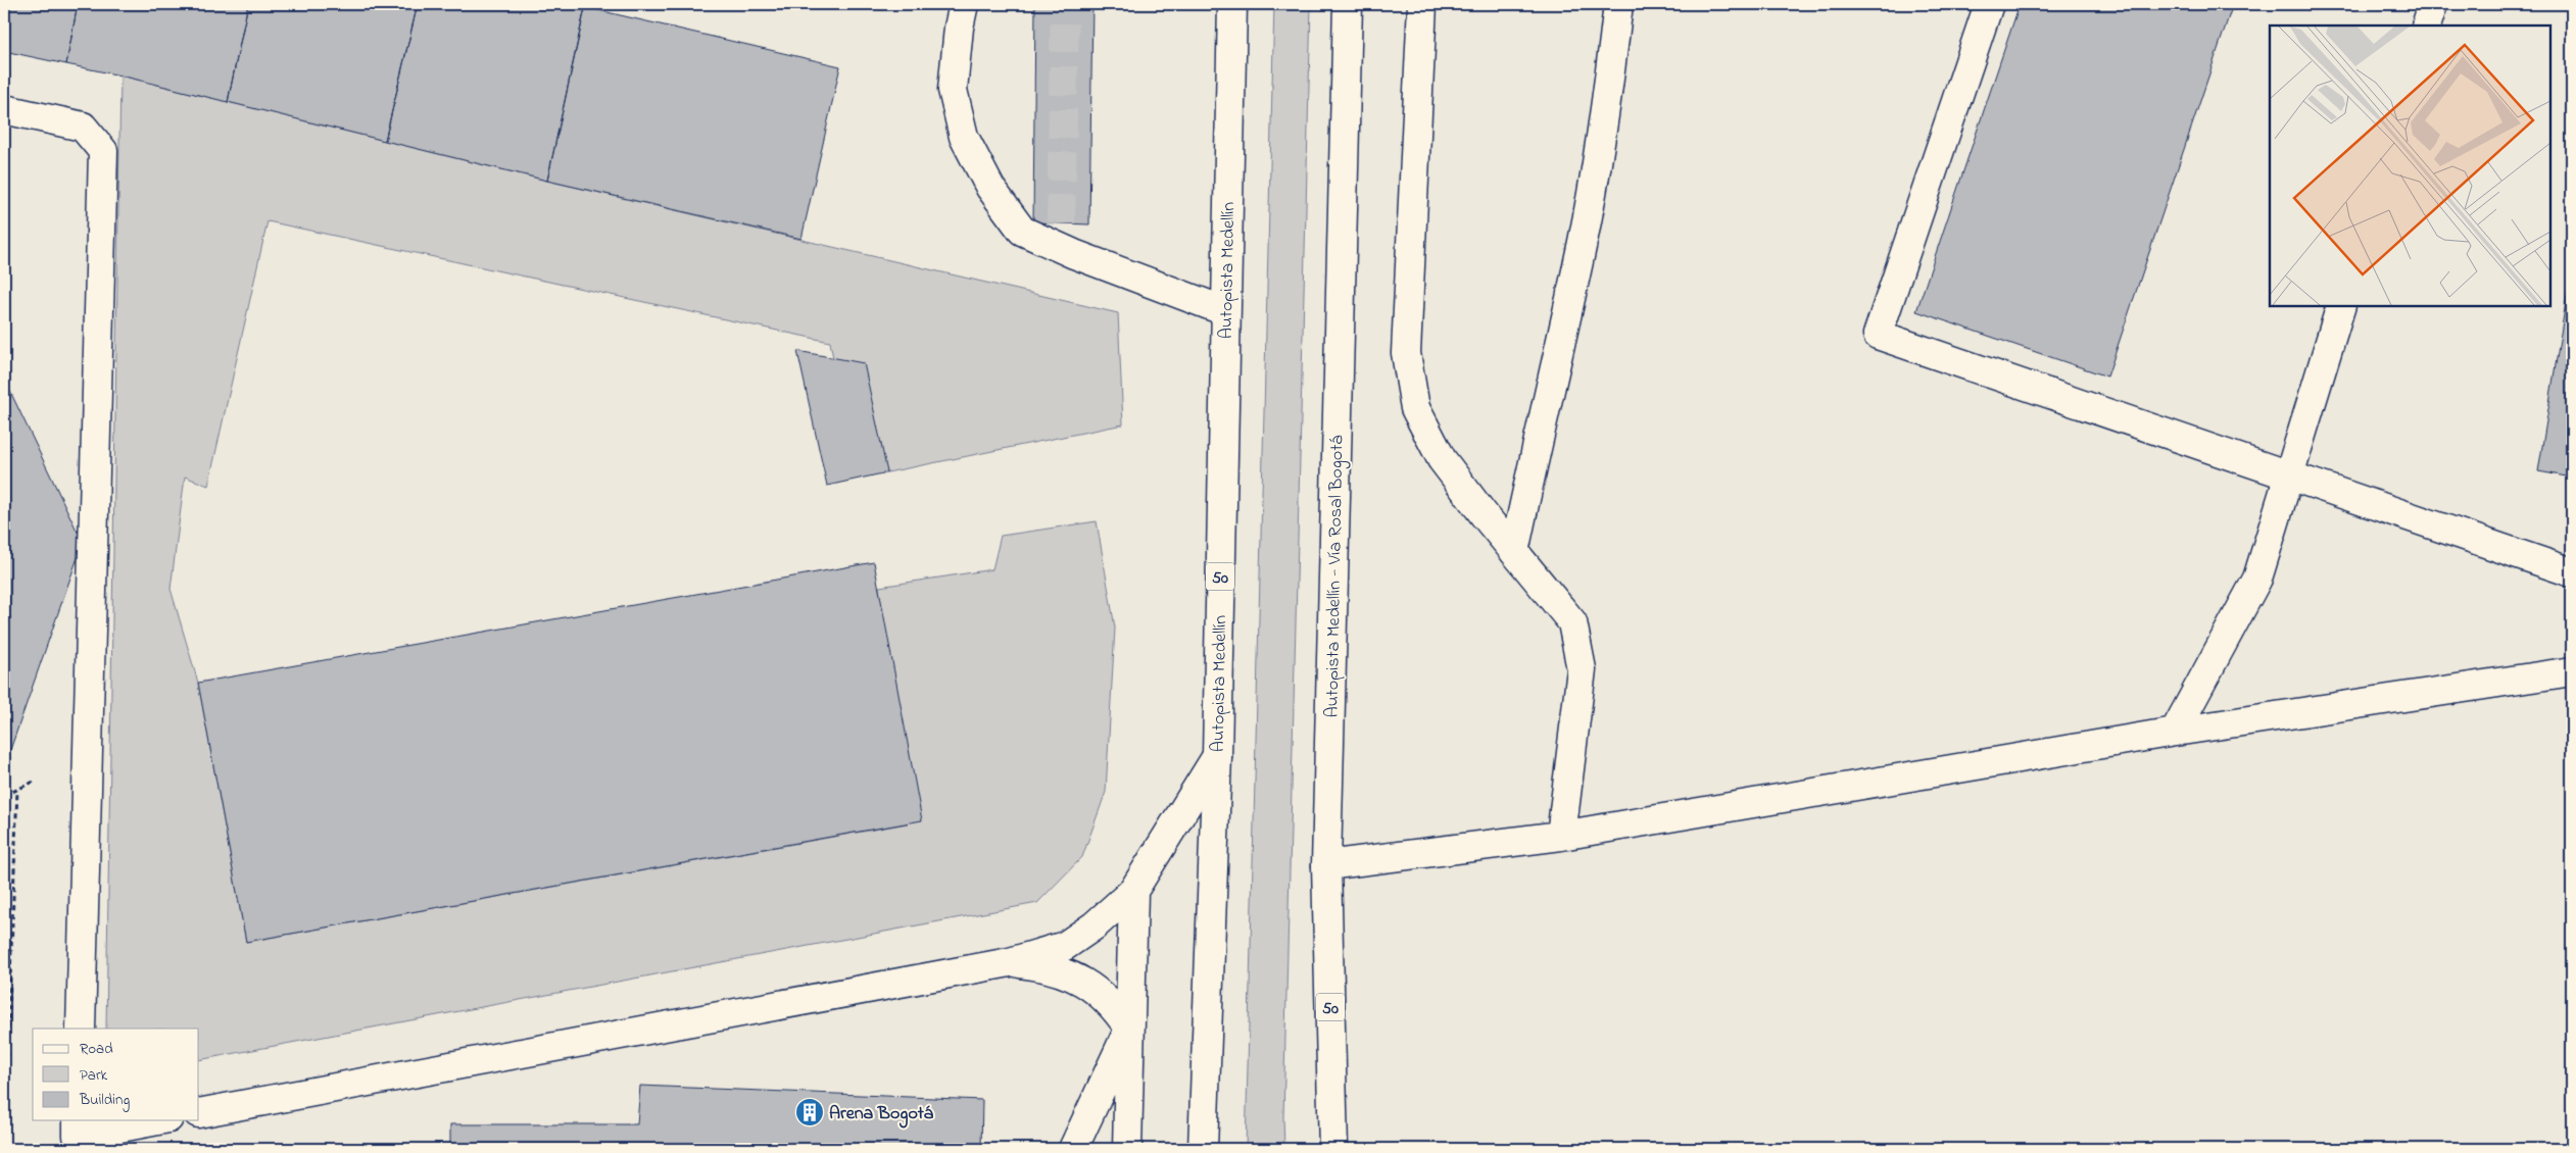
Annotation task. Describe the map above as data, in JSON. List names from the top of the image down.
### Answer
{
  "streets": {
    "main road": ["Autopista Medellín", "50", "Autopista Medellín - Vía Rosal Bogotá"]
  },
  "places": {
    "building": ["Arena Bogotá"]
  },
  "legend": ["Road", "Park", "Building"]
}
